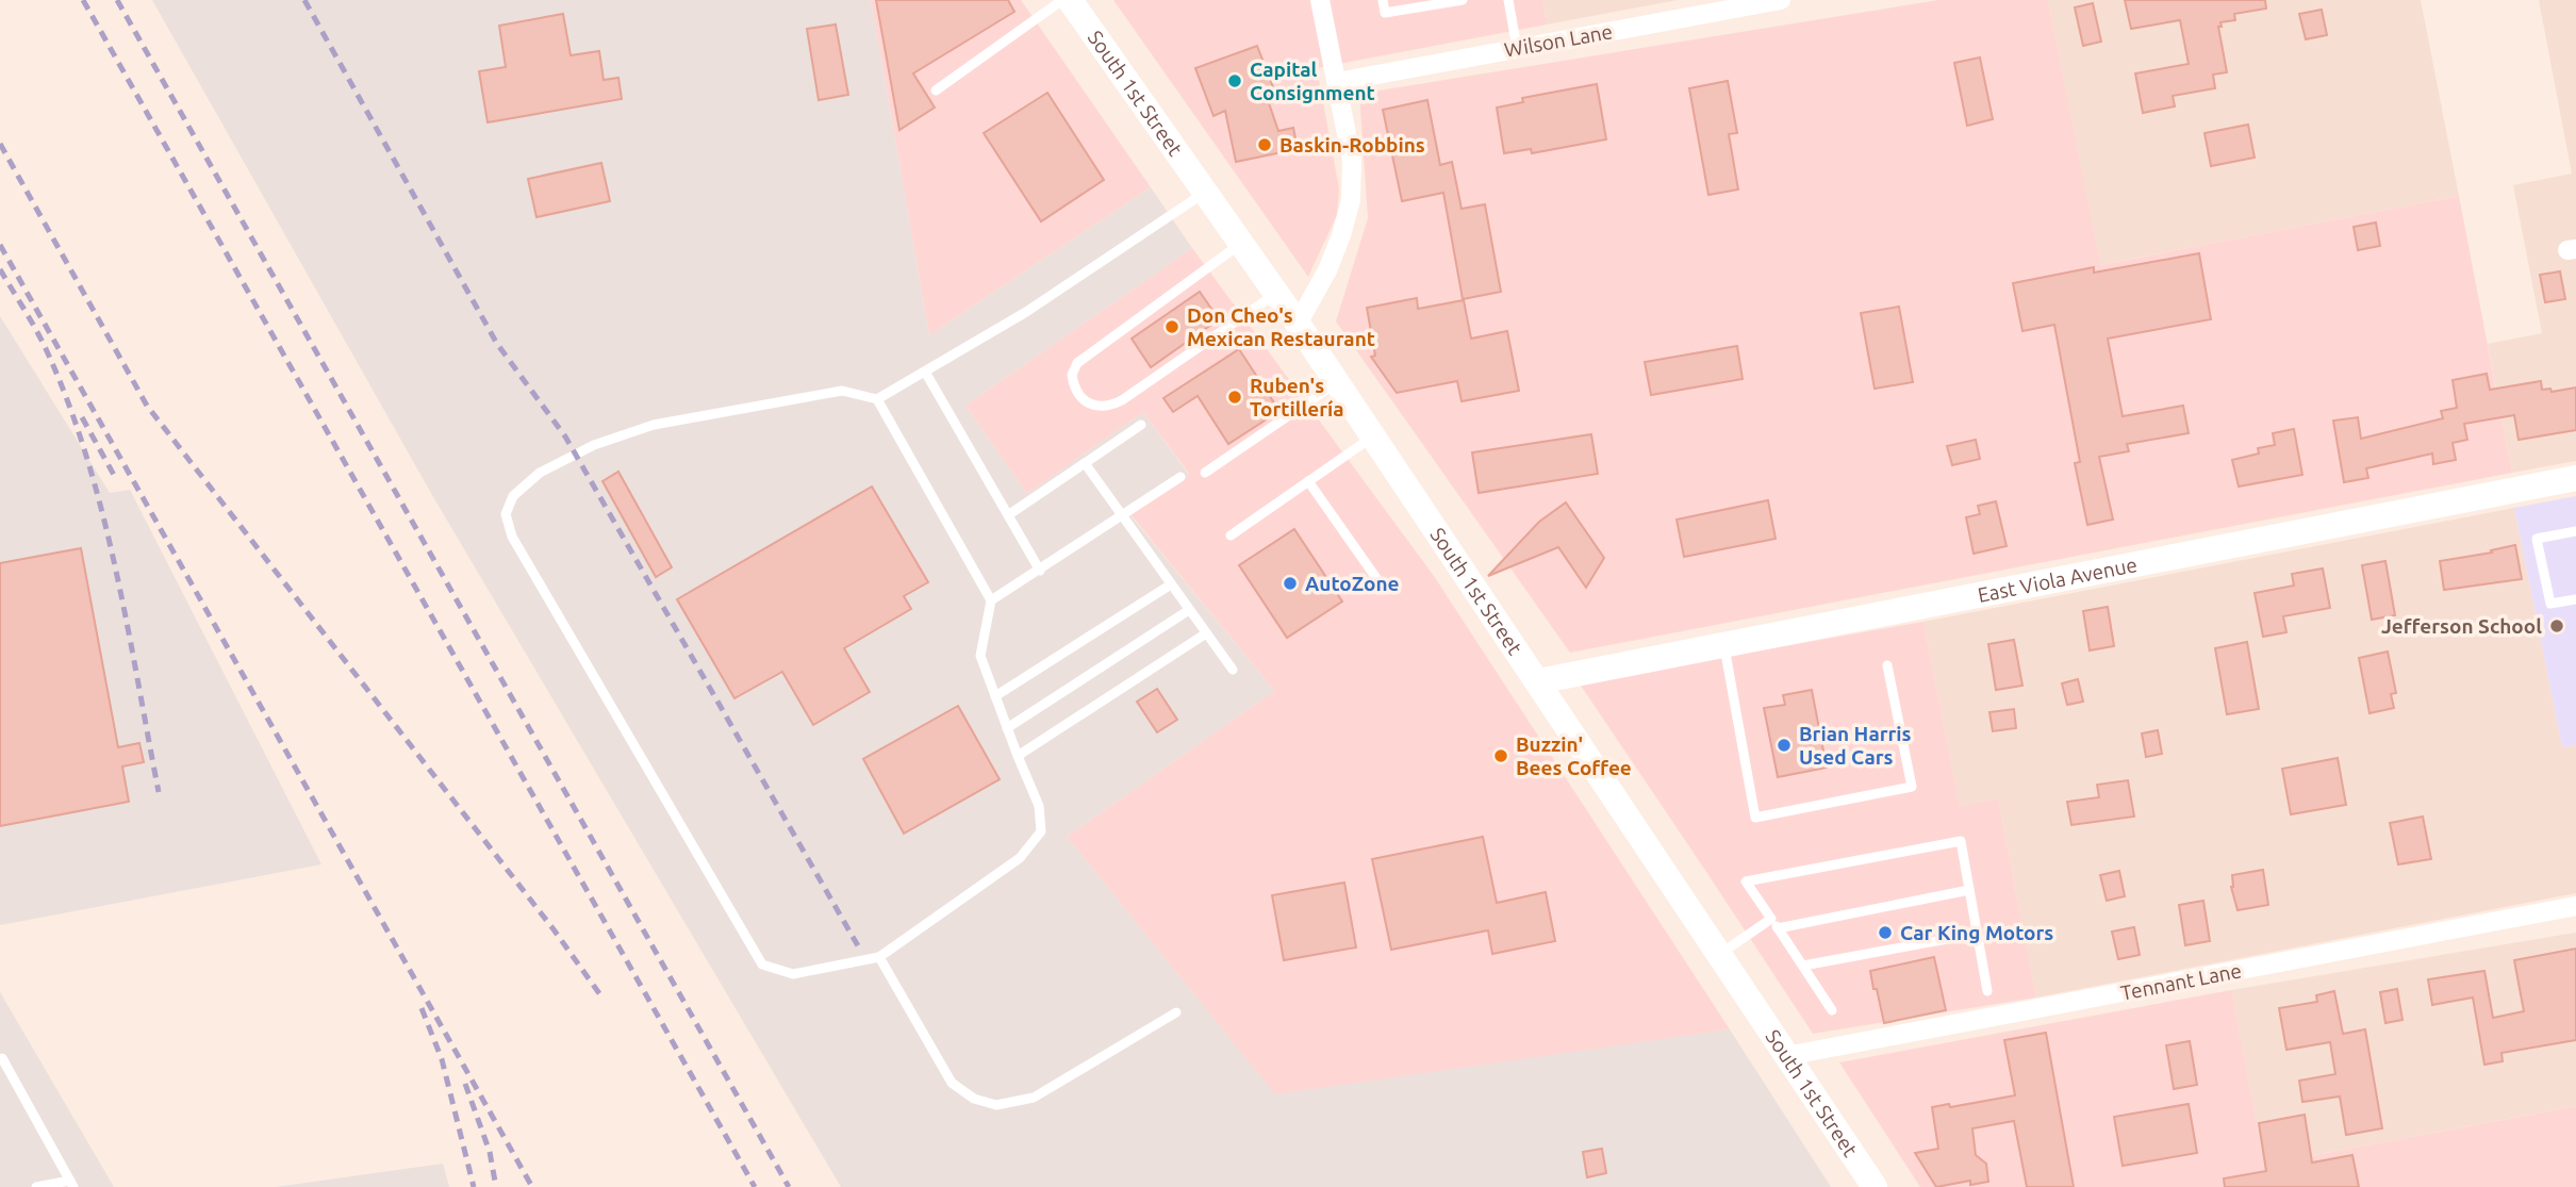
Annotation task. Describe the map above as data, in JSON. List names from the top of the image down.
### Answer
{
  "streets": {
    "main road": ["South 1st Street", "East Viola Avenue"],
    "street": ["Wilson Lane", "Tennant Lane"]
  },
  "crossings": [
    ["South 1st Street", "East Viola Avenue"],
    ["South 1st Street", "Tennant Lane"]
  ],
  "places": [
    "Capital Consignment",
    "Baskin-Robbins",
    "Don Cheo's Mexican Restaurant",
    "Ruben's Tortillería",
    "AutoZone",
    "Jefferson School",
    "Brian Harris Used Cars",
    "Buzzin' Bees Coffee",
    "Car King Motors"
  ]
}
